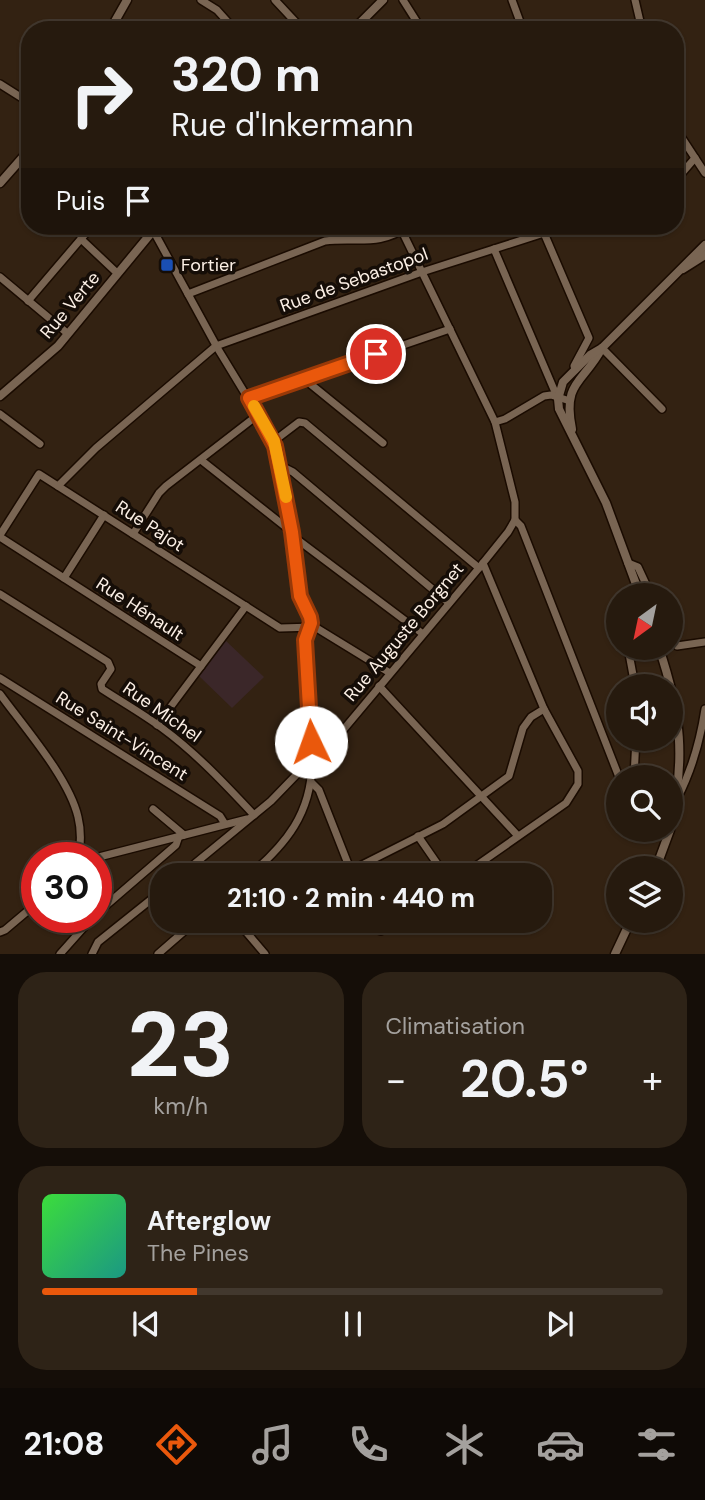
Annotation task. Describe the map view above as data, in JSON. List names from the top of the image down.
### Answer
{
  "streets": {
    "street": [
      "Rue de Sebastopol",
      "Rue Verte",
      "Rue Pajot",
      "Rue Hénault",
      "Rue Auguste Borgnet",
      "Rue Michel",
      "Rue Saint-Vincent"
    ]
  },
  "crossings": [
    ["Rue Pajot", "Rue Hénault"],
    ["Rue Auguste Borgnet", "Rue Michel"],
    ["Rue Auguste Borgnet", "Rue Saint-Vincent"]
  ],
  "places": {
    "transit": ["Fortier"]
  },
  "north": "bottom left",
  "page": {
    "turn": ["320 m", "Rue d'Inkermann"],
    "then": "Puis",
    "limit": "30",
    "trip": "21:10 · 2 min · 440 m",
    "tile": [
      ["23", "km/h"],
      "Climatisation"
    ],
    "heat": ["−", "20.5°", "+"],
    "song": ["Afterglow", "The Pines"],
    "tabs": "21:08"
  }
}
